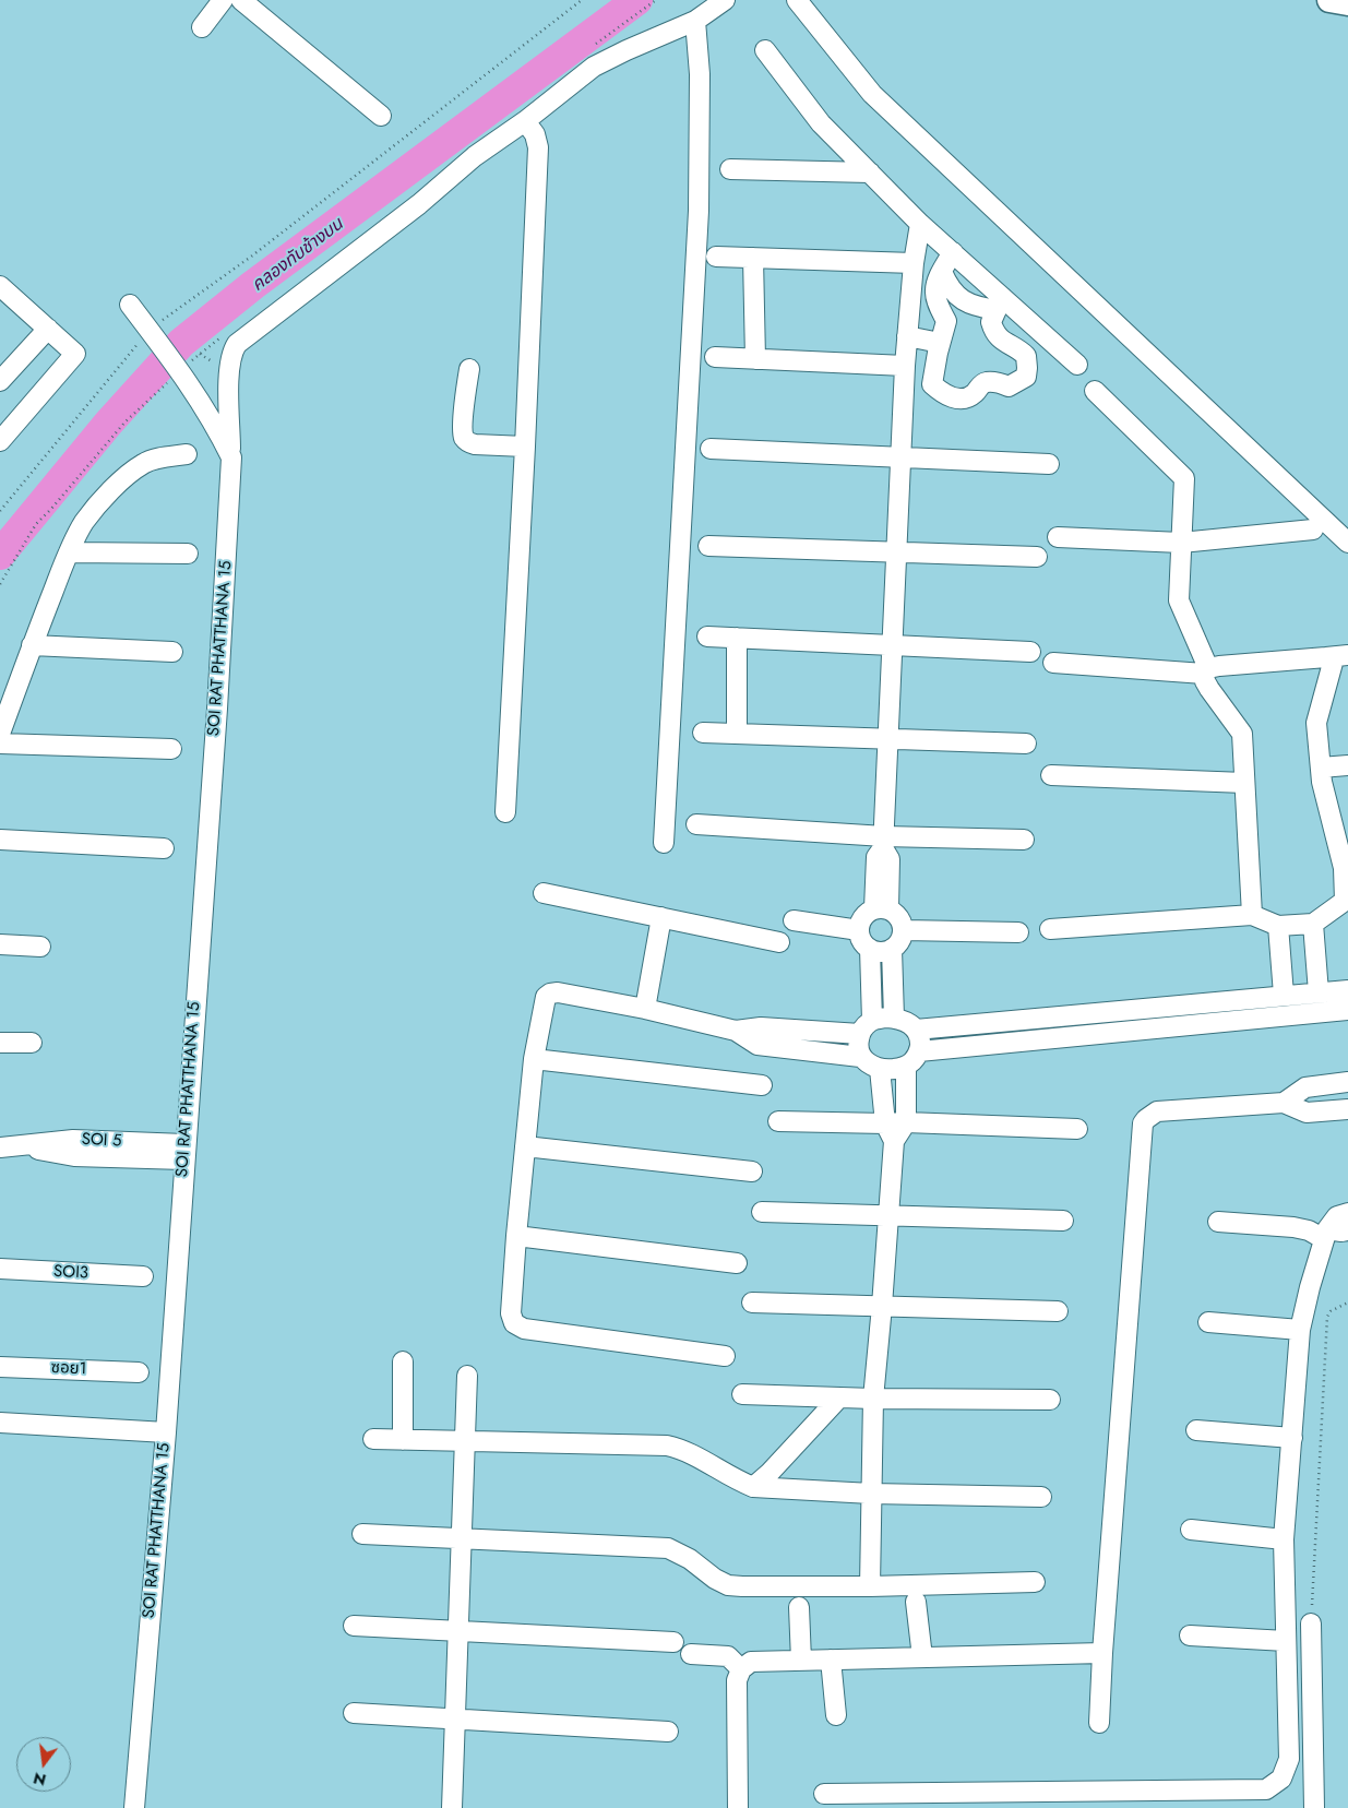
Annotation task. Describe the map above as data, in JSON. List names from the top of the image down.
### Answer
{
  "streets": {
    "street": [
      "SOI RAT PHATTHANA 15",
      "SOI 5",
      "SOI3",
      "ซอย1"
    ]
  },
  "crossings": [
    ["SOI RAT PHATTHANA 15", "SOI 5"]
  ],
  "water": ["คลองทับช้างบน"],
  "north": "bottom"
}
